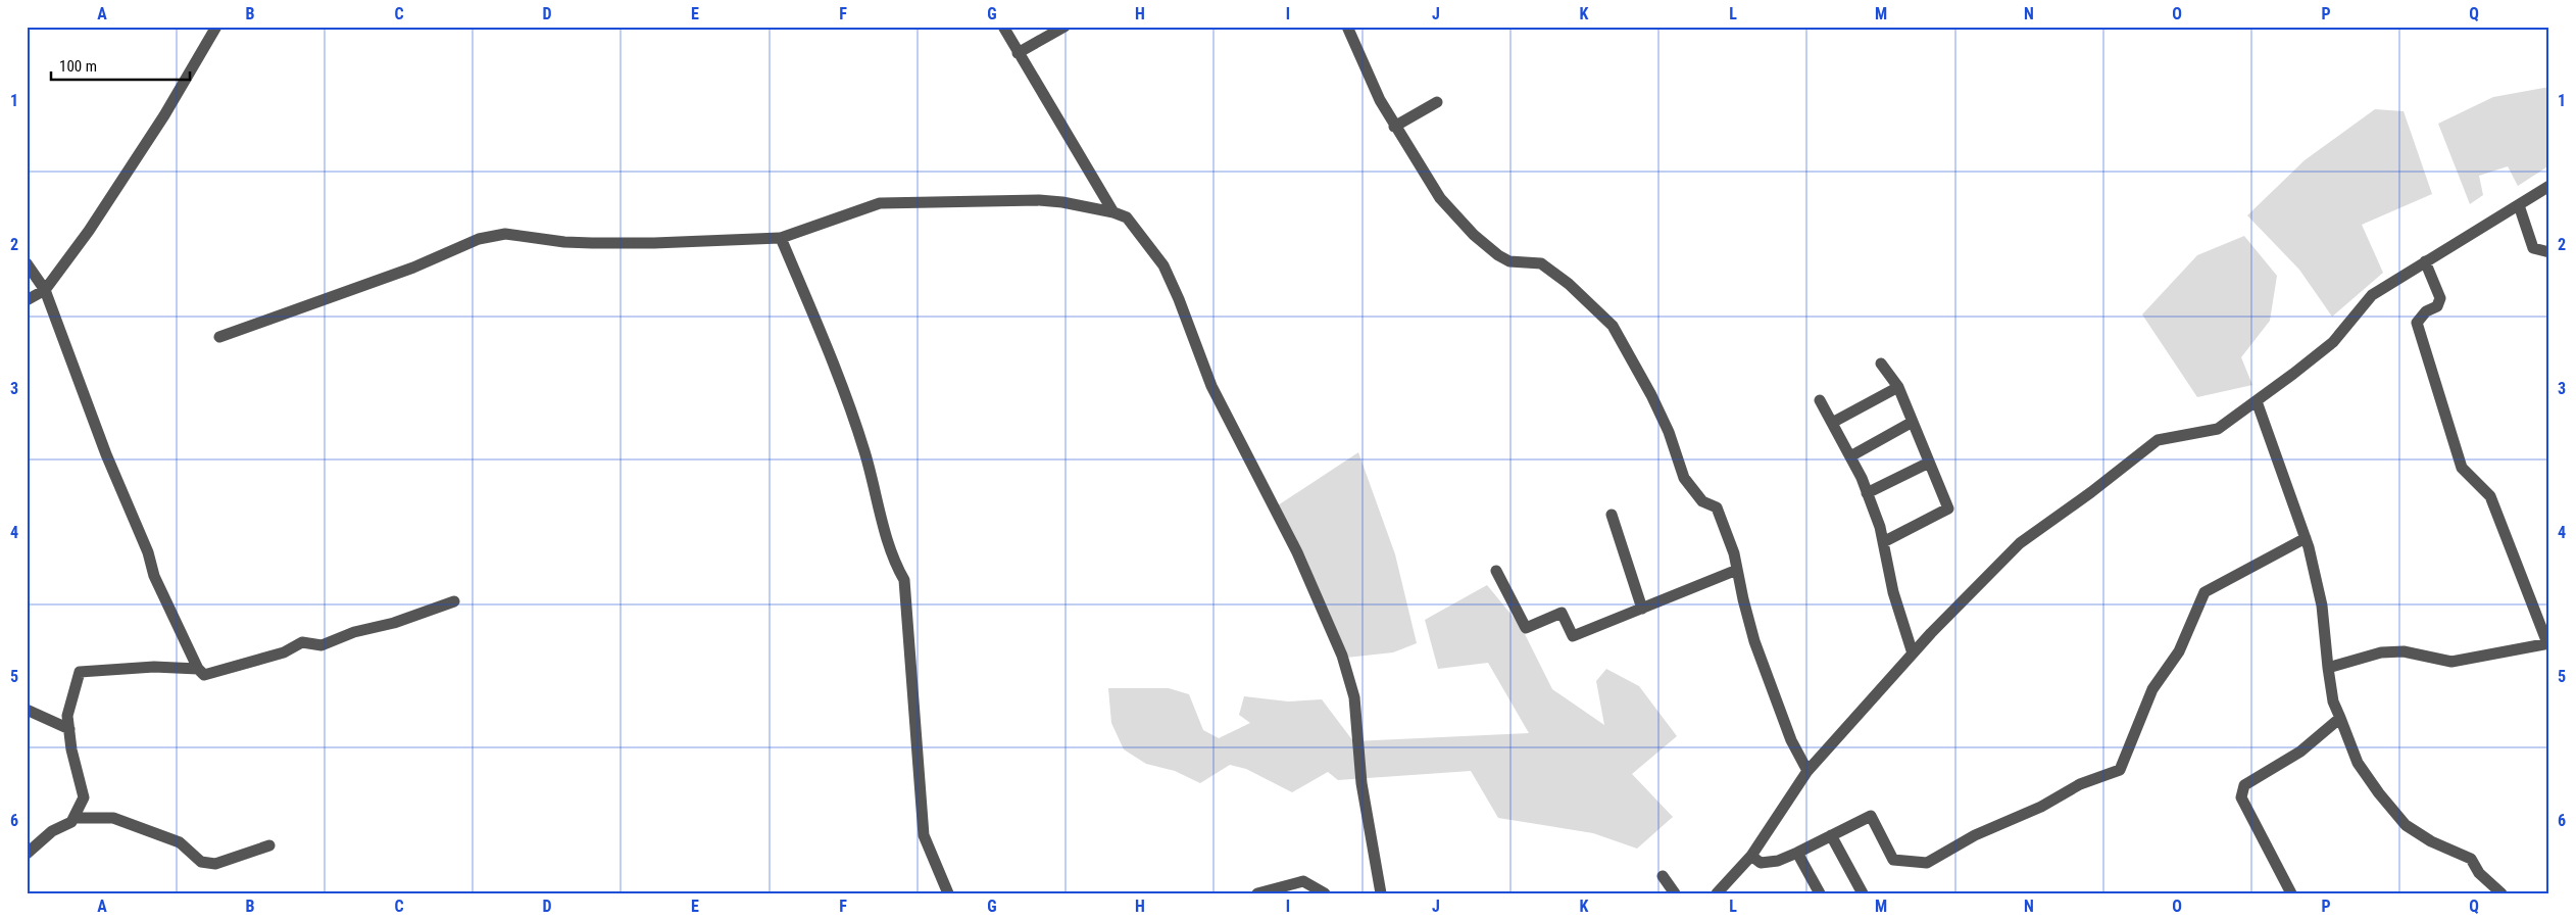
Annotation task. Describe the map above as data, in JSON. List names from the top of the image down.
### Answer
{
  "scale_bar": "100 m",
  "grid": {
    "columns": [
      "A",
      "B",
      "C",
      "D",
      "E",
      "F",
      "G",
      "H",
      "I",
      "J",
      "K",
      "L",
      "M",
      "N",
      "O",
      "P",
      "Q"
    ],
    "rows": [
      "1",
      "2",
      "3",
      "4",
      "5",
      "6"
    ]
  }
}
